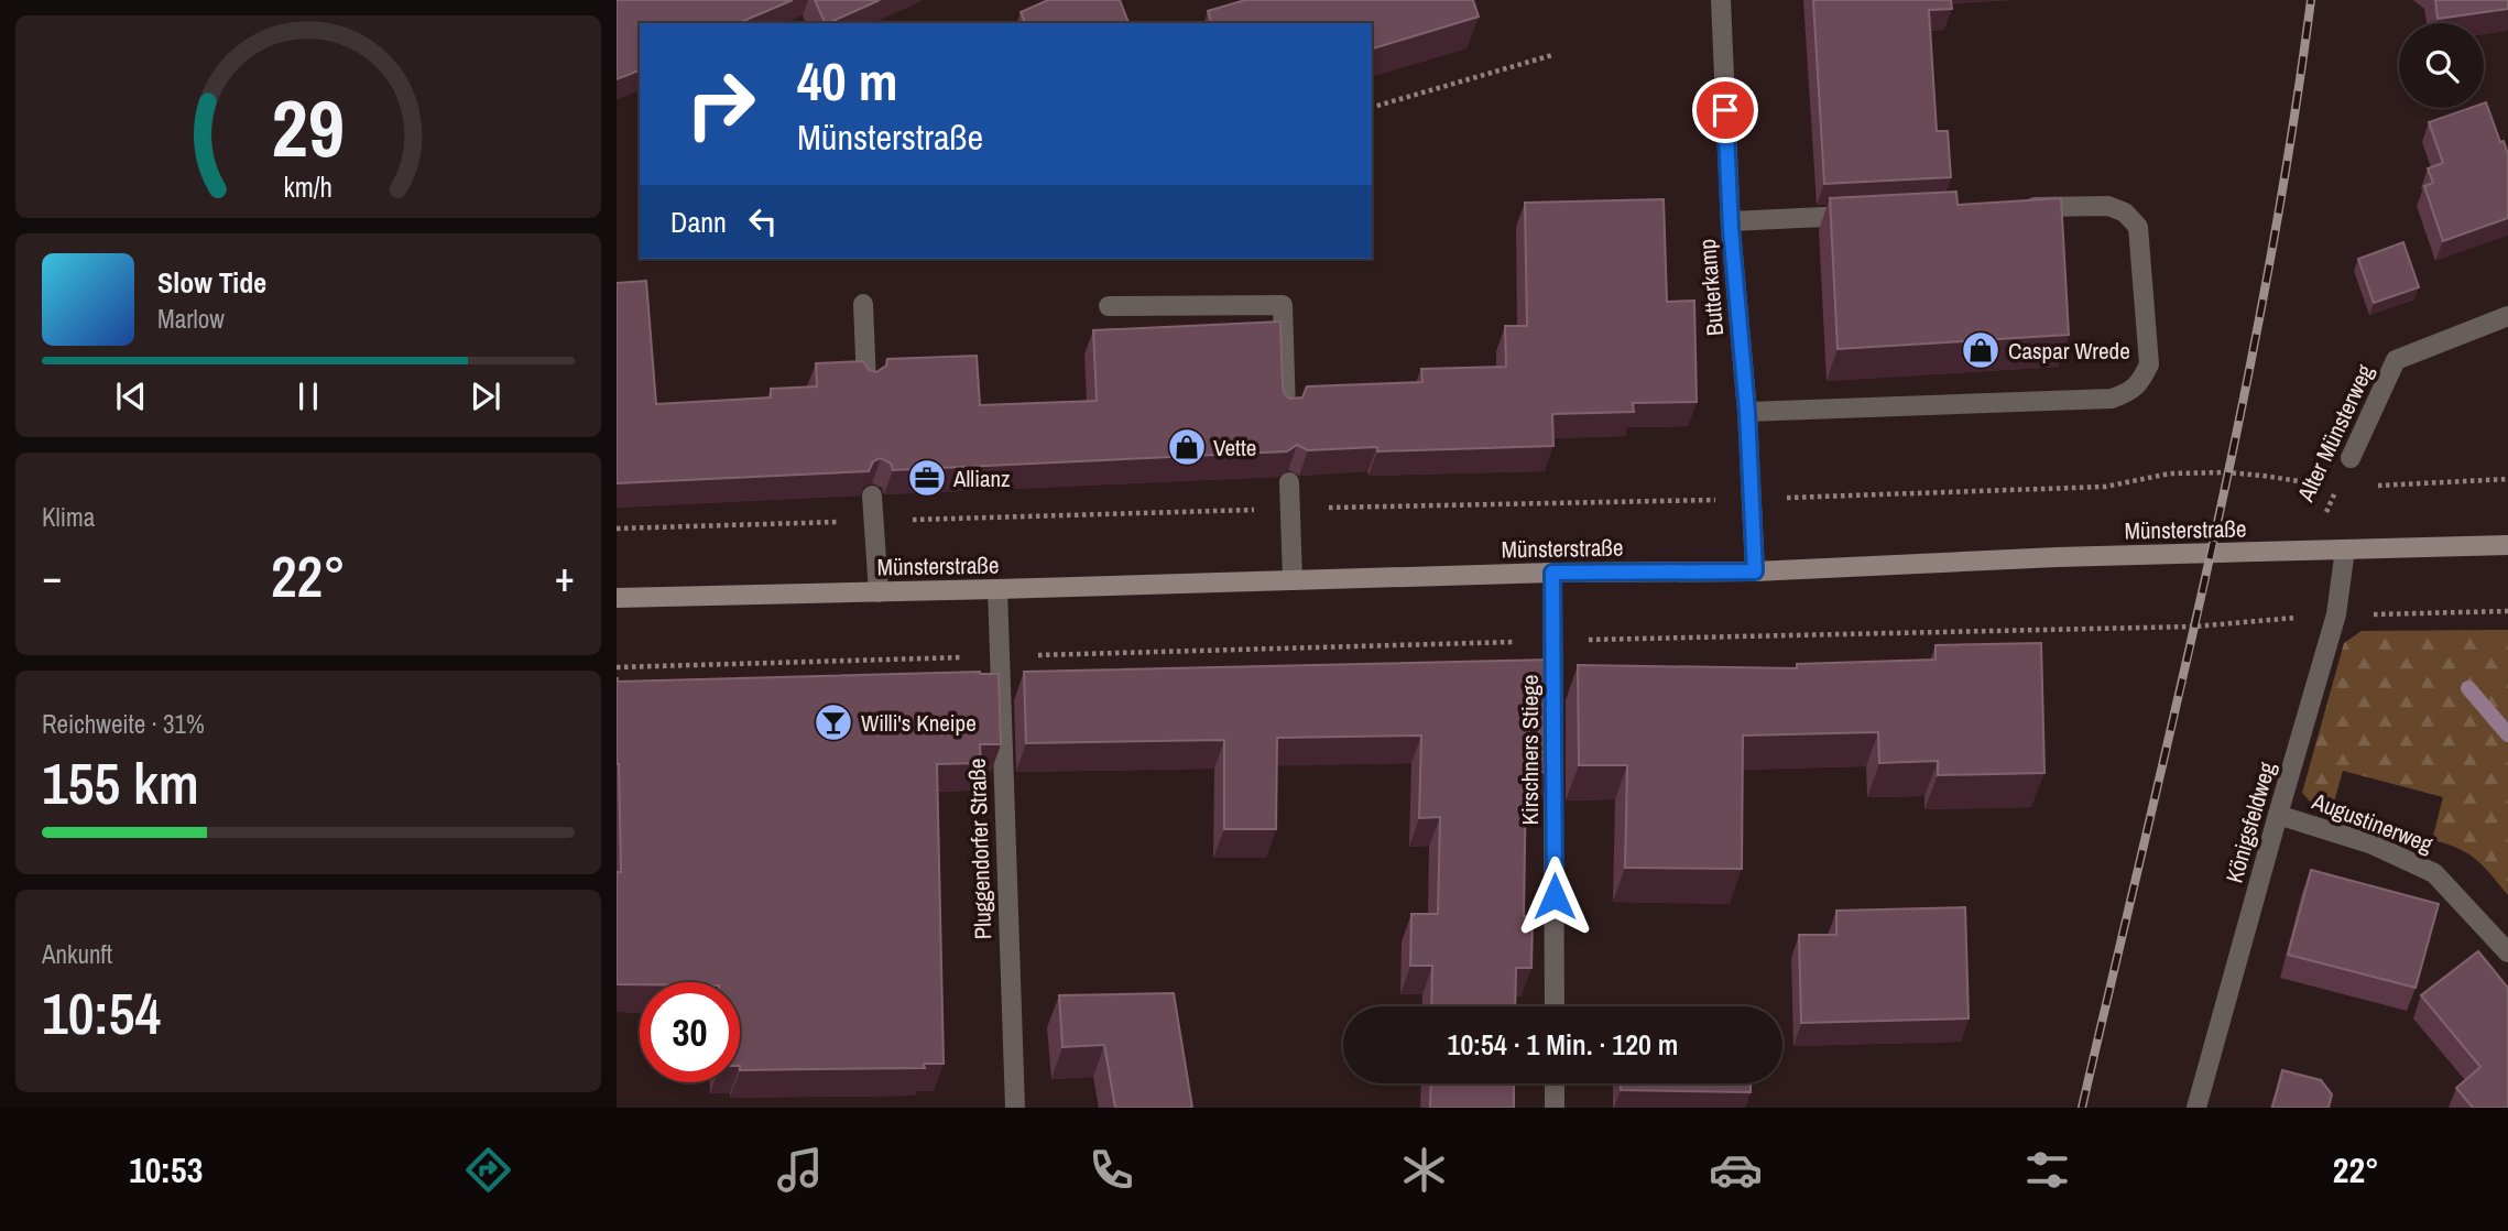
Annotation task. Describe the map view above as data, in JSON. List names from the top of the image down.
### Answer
{
  "streets": {
    "main road": ["Münsterstraße"],
    "street": [
      "Butterkamp",
      "Alter Münsterweg",
      "Kirschners Stiege",
      "Königsfeldweg",
      "Augustinerweg",
      "Pluggendorfer Straße"
    ]
  },
  "crossings": [
    ["Butterkamp", "Münsterstraße"],
    ["Alter Münsterweg", "Münsterstraße"],
    ["Münsterstraße", "Kirschners Stiege"],
    ["Münsterstraße", "Königsfeldweg"],
    ["Münsterstraße", "Pluggendorfer Straße"],
    ["Königsfeldweg", "Augustinerweg"]
  ],
  "places": {
    "shop": ["Caspar Wrede", "Vette"],
    "office": ["Allianz"],
    "bar": ["Willi's Kneipe"]
  },
  "page": {
    "turn": ["40 m", "Münsterstraße"],
    "then": "Dann",
    "song": ["Slow Tide", "Marlow"],
    "tile": [
      "Klima",
      ["Reichweite · 31%", "155 km"],
      ["Ankunft", "10:54"]
    ],
    "heat": ["−", "22°", "+"],
    "limit": "30",
    "trip": "10:54 · 1 Min. · 120 m",
    "tabs": ["10:53", "22°"],
    "gauge": ["29", "km/h"]
  }
}
